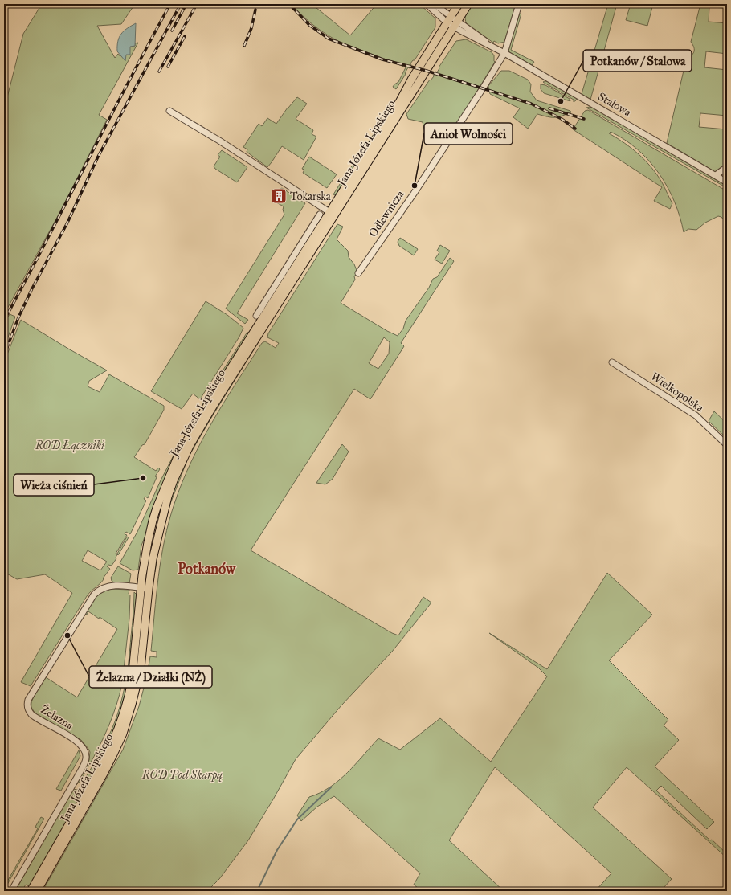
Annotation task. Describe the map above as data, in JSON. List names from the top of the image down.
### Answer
{
  "streets": {
    "main road": ["Jana Józefa Lipskiego"],
    "street": [
      "Stalowa",
      "Odlewnicza",
      "Wielkopolska",
      "Żelazna"
    ]
  },
  "crossings": [
    ["Stalowa", "Jana Józefa Lipskiego"],
    ["Stalowa", "Odlewnicza"],
    ["Jana Józefa Lipskiego", "Żelazna"]
  ],
  "districts": ["Potkanów"],
  "parks": ["ROD Łączniki", "ROD Pod Skarpą"],
  "places": {
    "other": [
      "Potkanów / Stalowa",
      "Anioł Wolności",
      "Wieża ciśnień",
      "Żelazna / Działki (NŻ)"
    ],
    "building": ["Tokarska"]
  }
}
